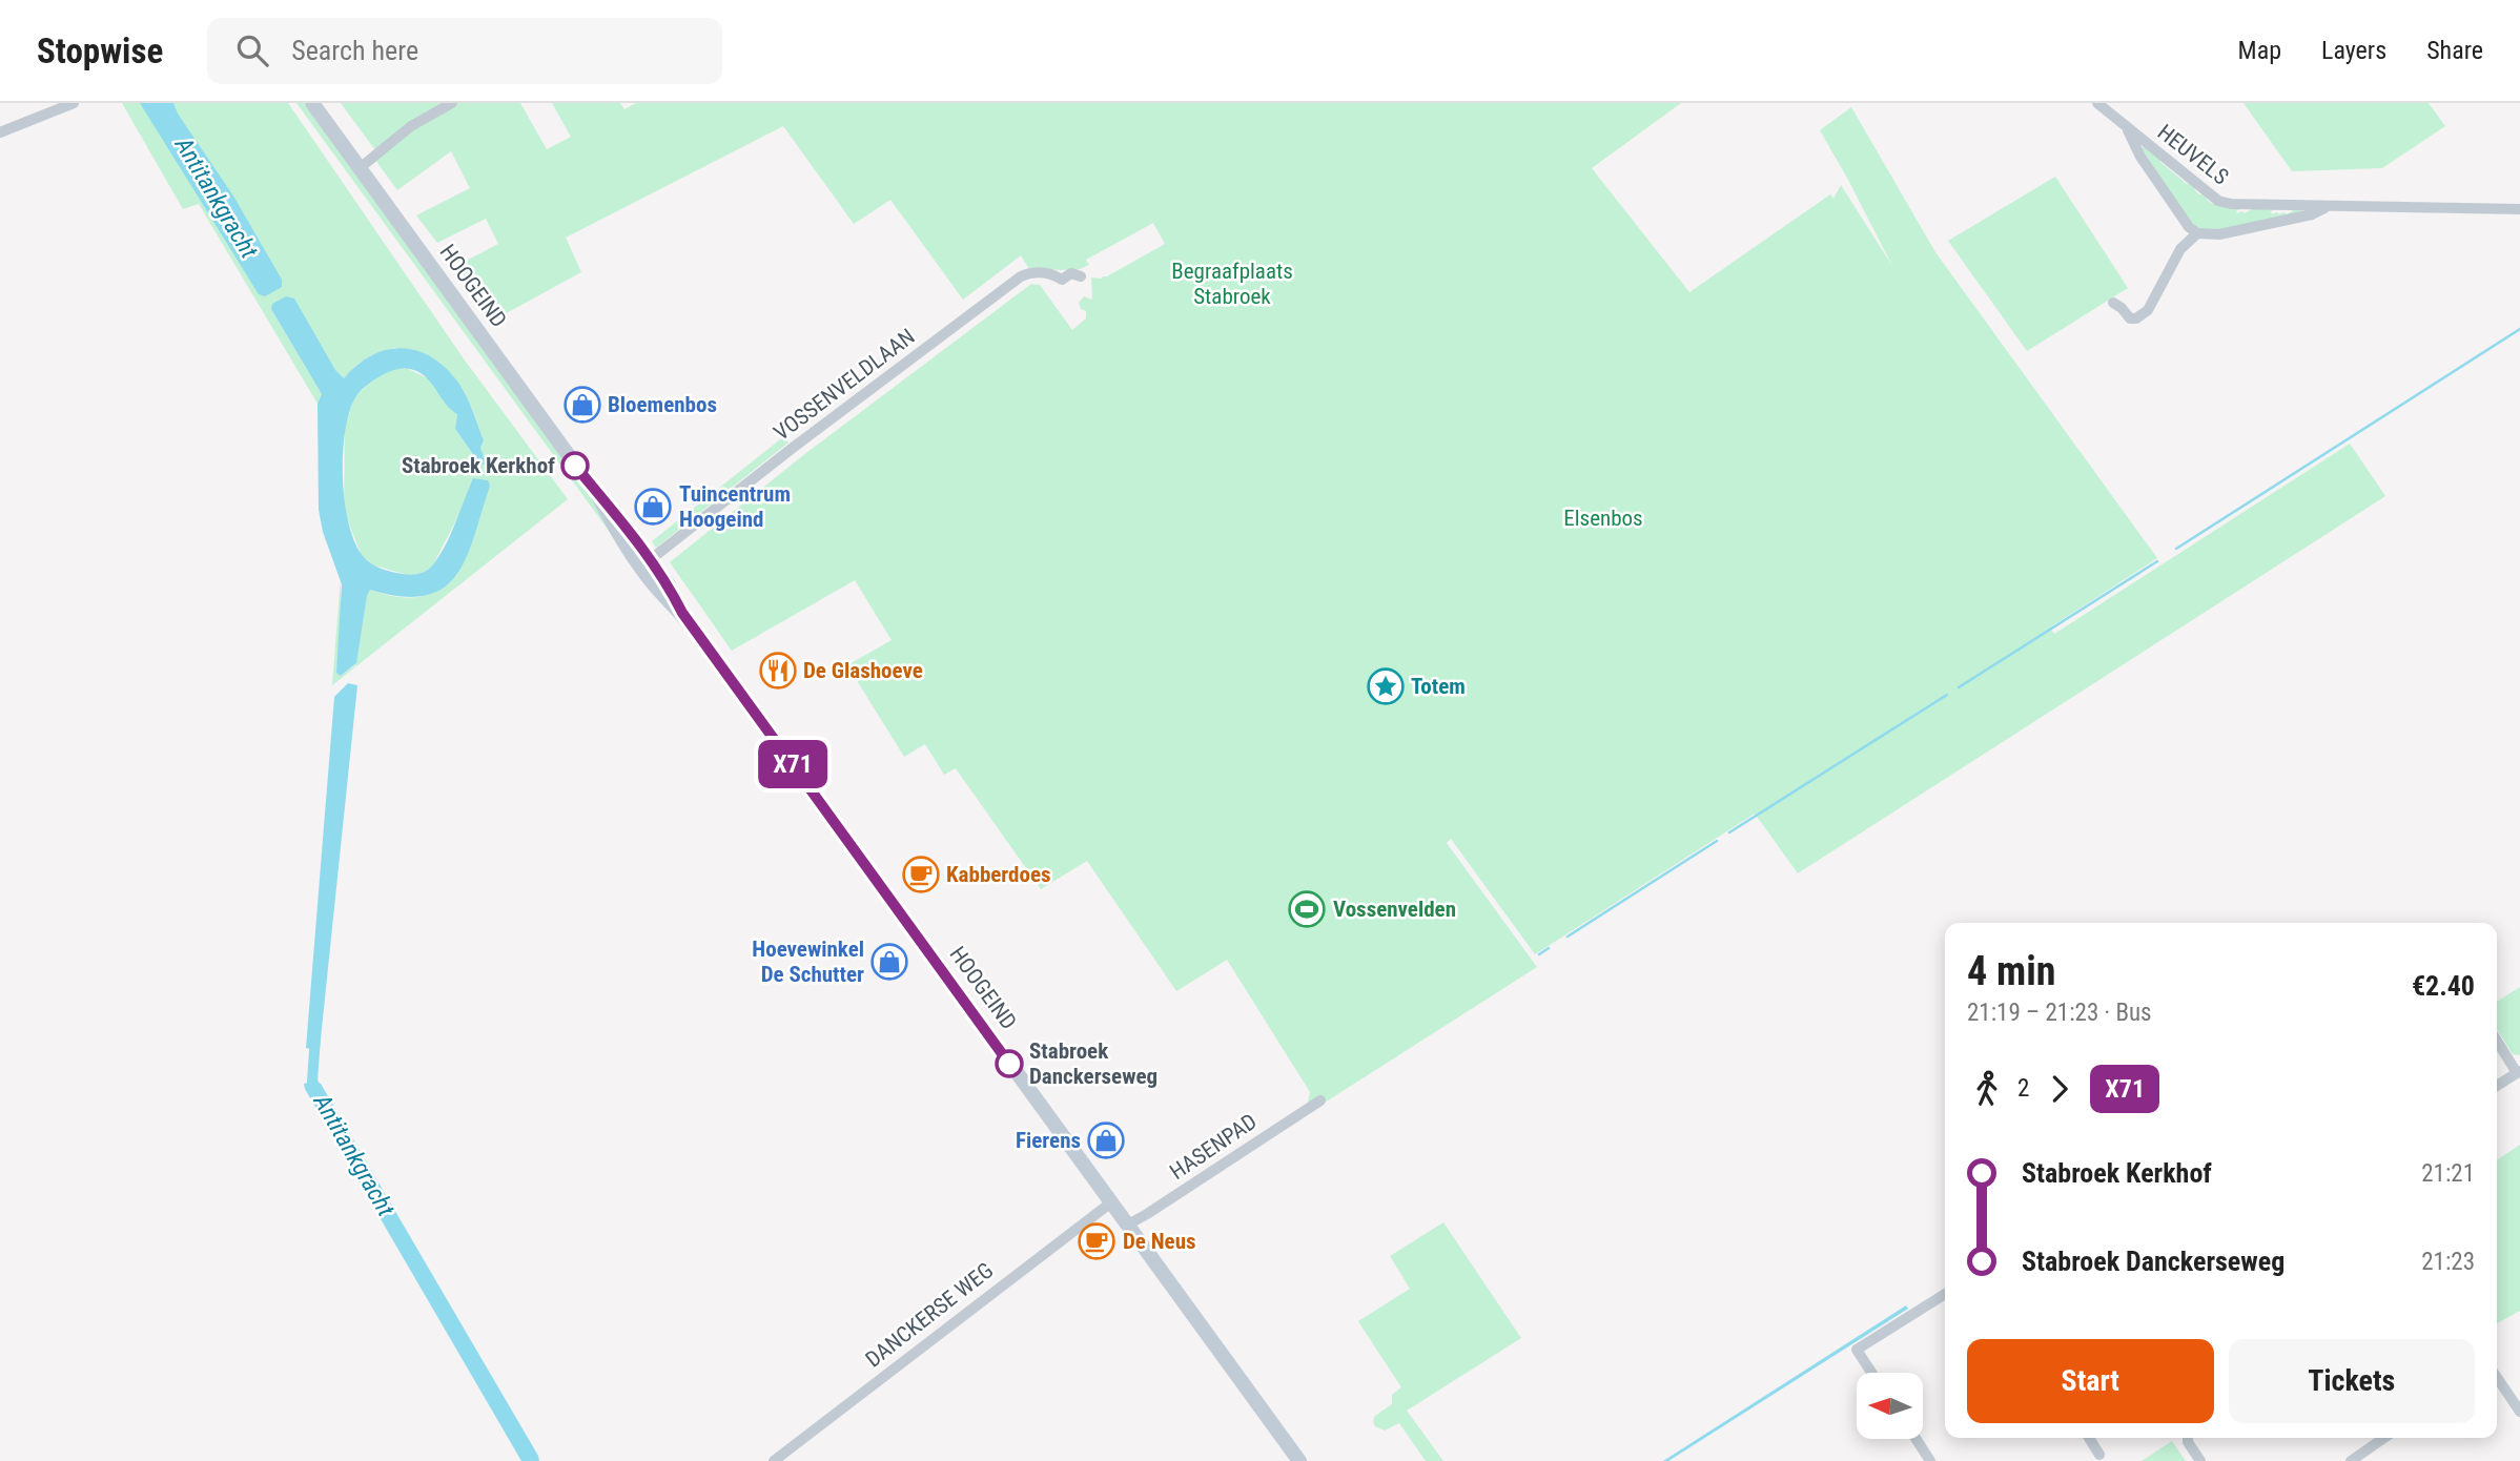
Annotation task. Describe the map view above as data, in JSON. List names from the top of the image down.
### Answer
{
  "streets": {
    "main road": ["HOOGEIND"],
    "street": [
      "HEUVELS",
      "VOSSENVELDLAAN",
      "HASENPAD",
      "DANCKERSE WEG"
    ]
  },
  "crossings": [
    ["HOOGEIND", "VOSSENVELDLAAN"],
    ["HOOGEIND", "HASENPAD"],
    ["HOOGEIND", "DANCKERSE WEG"]
  ],
  "water": ["Antitankgracht"],
  "parks": ["Begraafplaats Stabroek", "Elsenbos"],
  "places": {
    "shop": [
      "Bloemenbos",
      "Tuincentrum Hoogeind",
      "Hoevewinkel De Schutter",
      "Fierens"
    ],
    "other": ["Stabroek Kerkhof", "Stabroek Danckerseweg"],
    "restaurant": ["De Glashoeve"],
    "place": ["Totem"],
    "cafe": ["Kabberdoes", "De Neus"],
    "sports": ["Vossenvelden"]
  },
  "lines": ["bus line X71"],
  "north": "left",
  "page": {
    "header": "Stopwise",
    "search": "Search here",
    "nav": ["Map", "Layers", "Share"],
    "on_map": "X71",
    "heading": ["4 min", "21:19 – 21:23 · Bus", "€2.40"],
    "legs": ["2", "X71"],
    "list": [
      {
        "name": "Stabroek Kerkhof",
        "value": "21:21"
      },
      {
        "name": "Stabroek Danckerseweg",
        "value": "21:23"
      }
    ],
    "buttons": ["Start", "Tickets"]
  }
}
